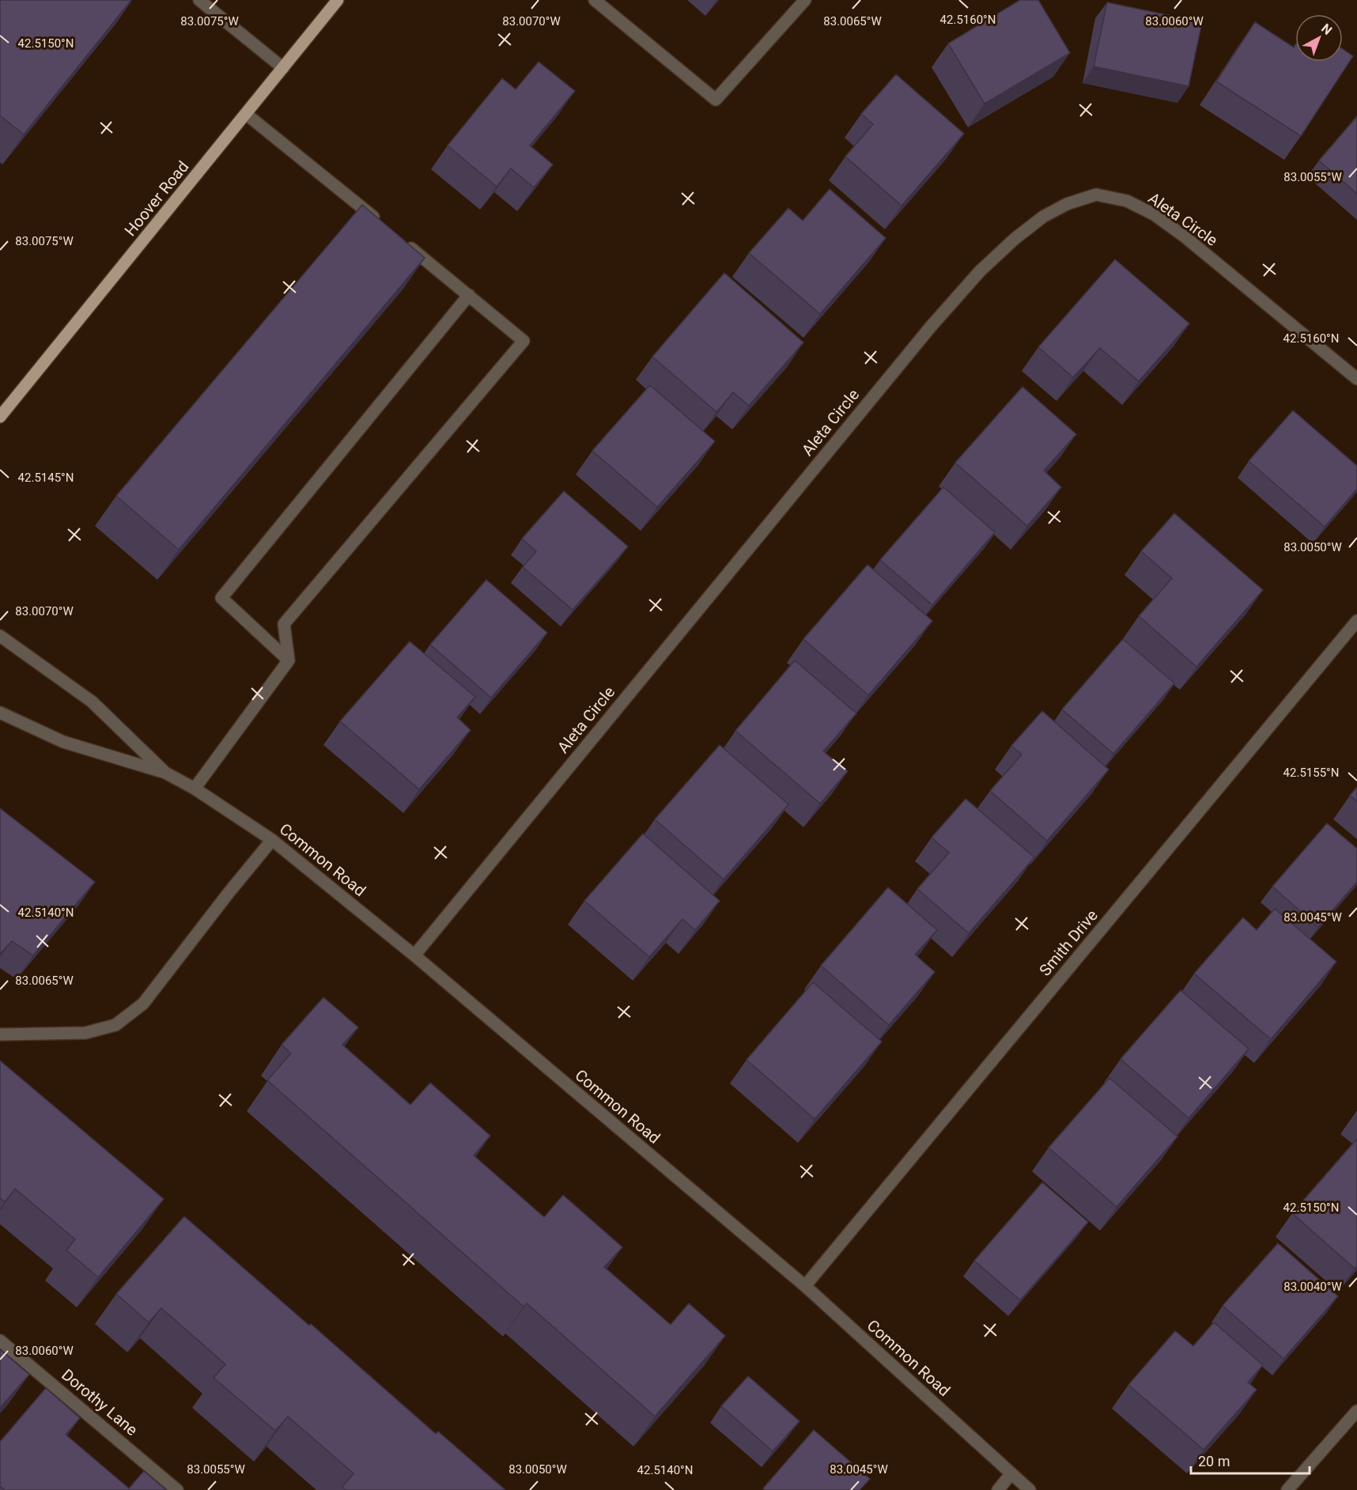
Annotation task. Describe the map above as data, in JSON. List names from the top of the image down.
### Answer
{
  "streets": {
    "main road": ["Hoover Road"],
    "street": [
      "Aleta Circle",
      "Common Road",
      "Smith Drive",
      "Dorothy Lane"
    ]
  },
  "crossings": [
    ["Aleta Circle", "Common Road"],
    ["Common Road", "Smith Drive"]
  ],
  "scale_bar": "20 m",
  "north": "top right",
  "coordinates": [
    "42.5160°N",
    "83.0075°W",
    "83.0070°W",
    "83.0060°W",
    "83.0065°W",
    "42.5150°N",
    "83.0055°W",
    "42.5145°N",
    "83.0050°W",
    "42.5155°N",
    "42.5140°N",
    "83.0045°W",
    "83.0040°W"
  ]
}
